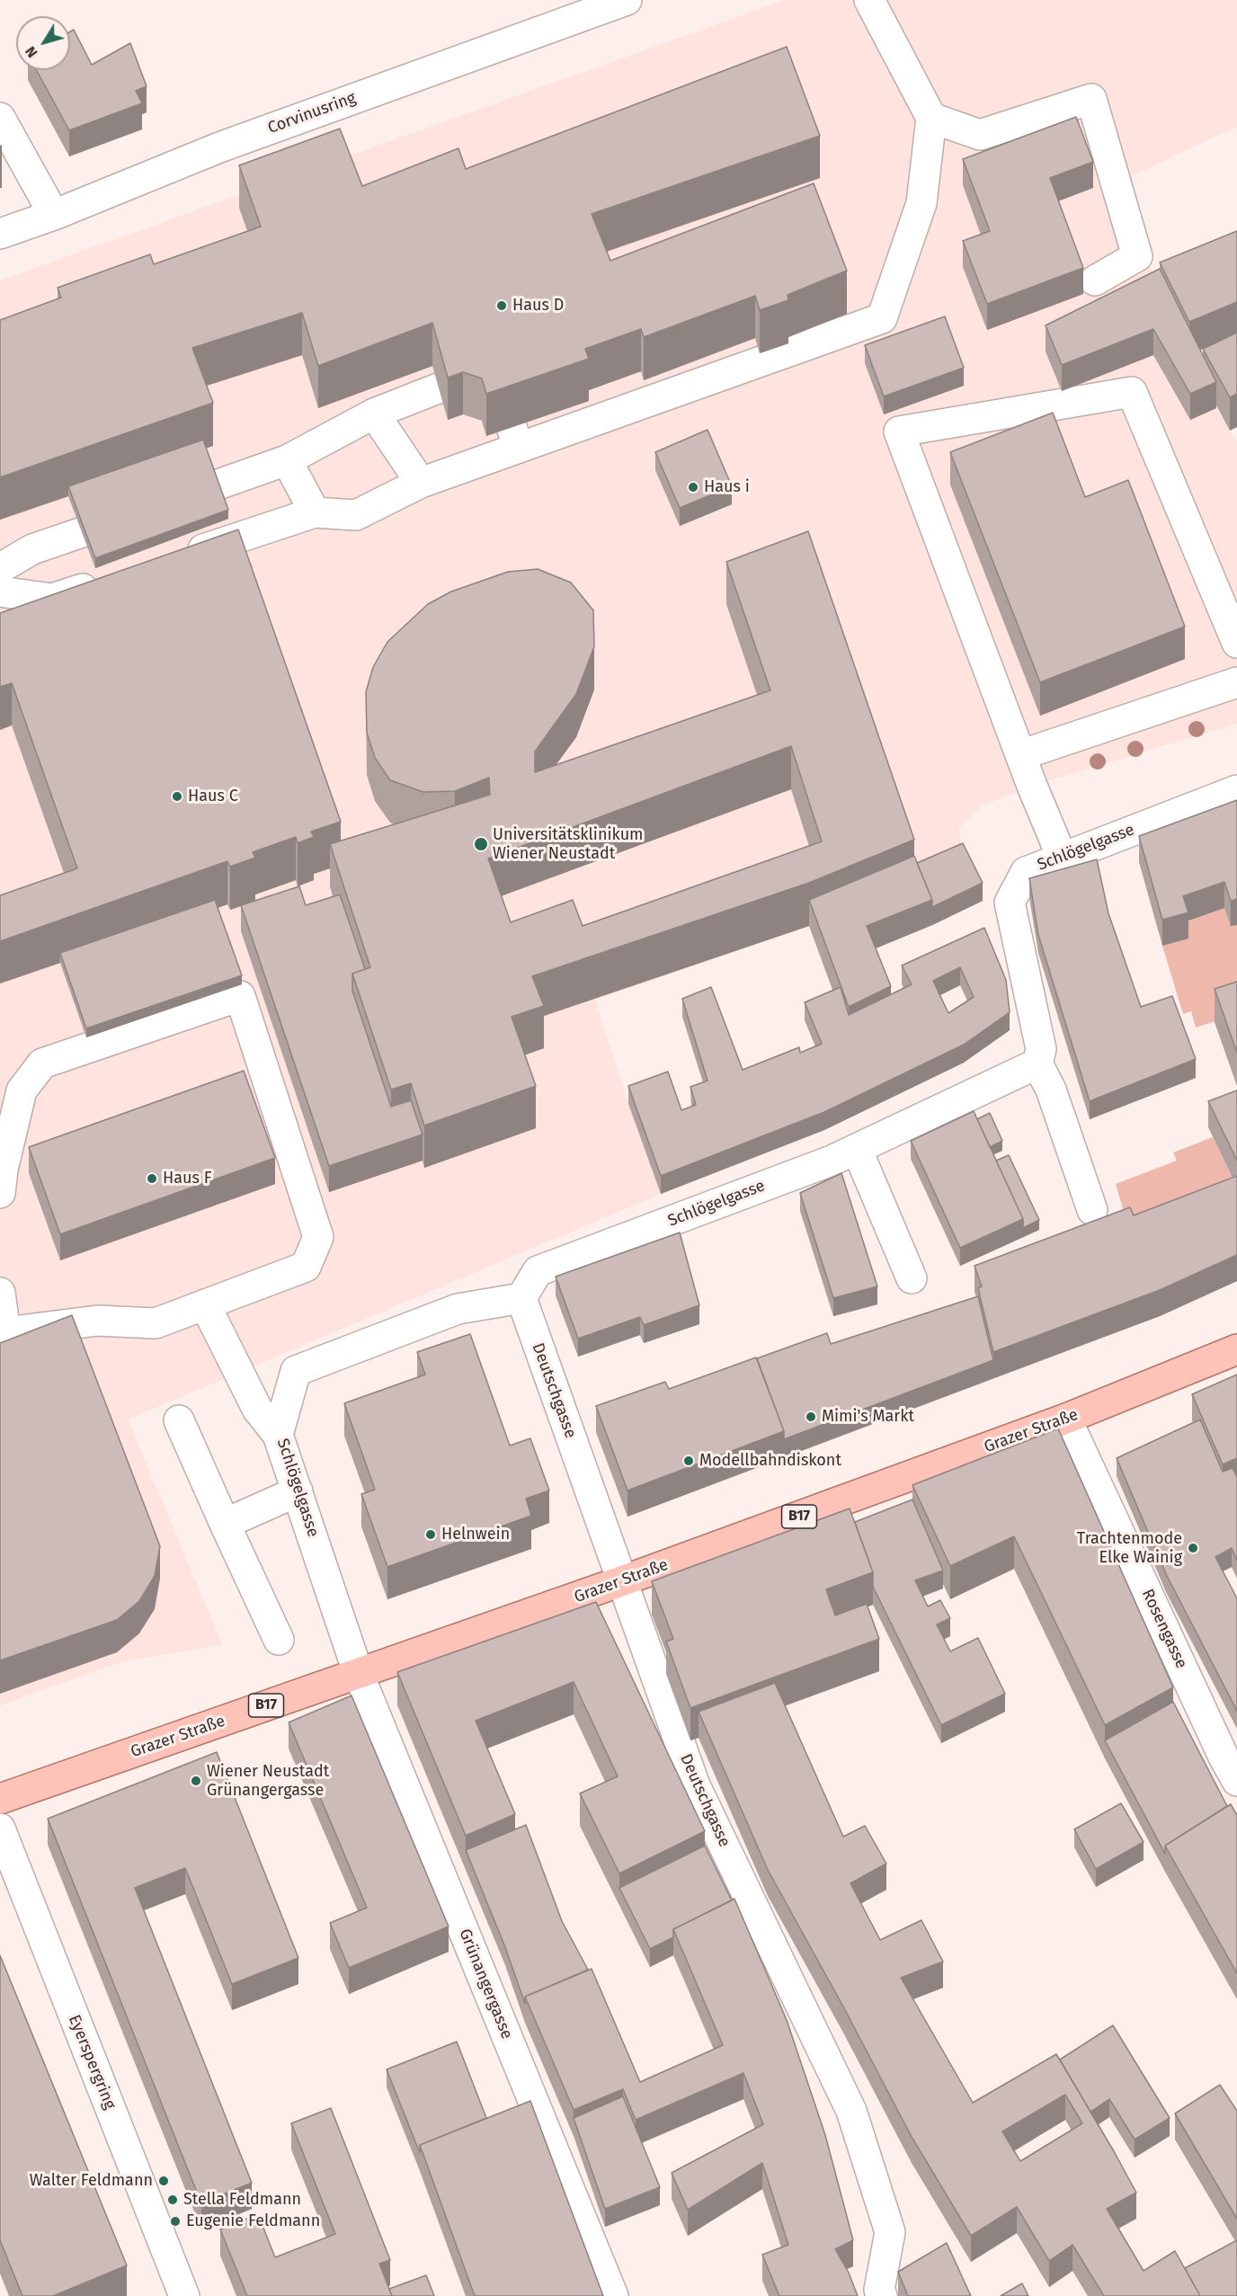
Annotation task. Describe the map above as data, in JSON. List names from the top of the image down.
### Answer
{
  "streets": {
    "main road": ["Grazer Straße", "B17"],
    "street": [
      "Corvinusring",
      "Schlögelgasse",
      "Deutschgasse",
      "Rosengasse",
      "Grünangergasse",
      "Eyerspergring"
    ]
  },
  "crossings": [
    ["Schlögelgasse", "Deutschgasse"],
    ["Schlögelgasse", "Grazer Straße"],
    ["Schlögelgasse", "Grünangergasse"],
    ["Deutschgasse", "Grazer Straße"],
    ["Grazer Straße", "Rosengasse"],
    ["Grazer Straße", "Grünangergasse"]
  ],
  "places": [
    "Haus D",
    "Haus i",
    "Haus C",
    "Universitätsklinikum Wiener Neustadt",
    "Haus F",
    "Mimi's Markt",
    "Modellbahndiskont",
    "Helnwein",
    "Trachtenmode Elke Wainig",
    "Wiener Neustadt Grünangergasse",
    "Walter Feldmann",
    "Stella Feldmann",
    "Eugenie Feldmann"
  ],
  "north": "bottom left"
}
